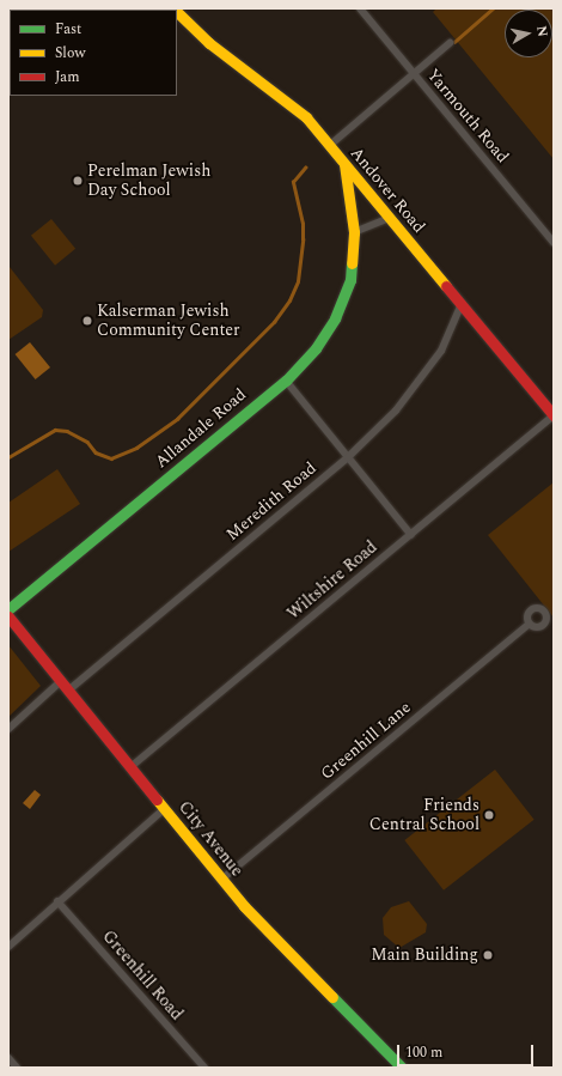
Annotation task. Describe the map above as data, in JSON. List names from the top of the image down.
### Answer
{
  "streets": {
    "main road": ["Andover Road", "Allandale Road", "City Avenue"],
    "street": [
      "Yarmouth Road",
      "Meredith Road",
      "Wiltshire Road",
      "Greenhill Lane",
      "Greenhill Road"
    ]
  },
  "crossings": [
    ["Andover Road", "Allandale Road"],
    ["Andover Road", "Meredith Road"],
    ["Andover Road", "Wiltshire Road"],
    ["Meredith Road", "City Avenue"],
    ["Wiltshire Road", "City Avenue"],
    ["Greenhill Lane", "City Avenue"]
  ],
  "places": [
    "Perelman Jewish Day School",
    "Kalserman Jewish Community Center",
    "Friends Central School",
    "Main Building"
  ],
  "legend": ["Fast", "Slow", "Jam"],
  "scale_bar": "100 m",
  "north": "right"
}
